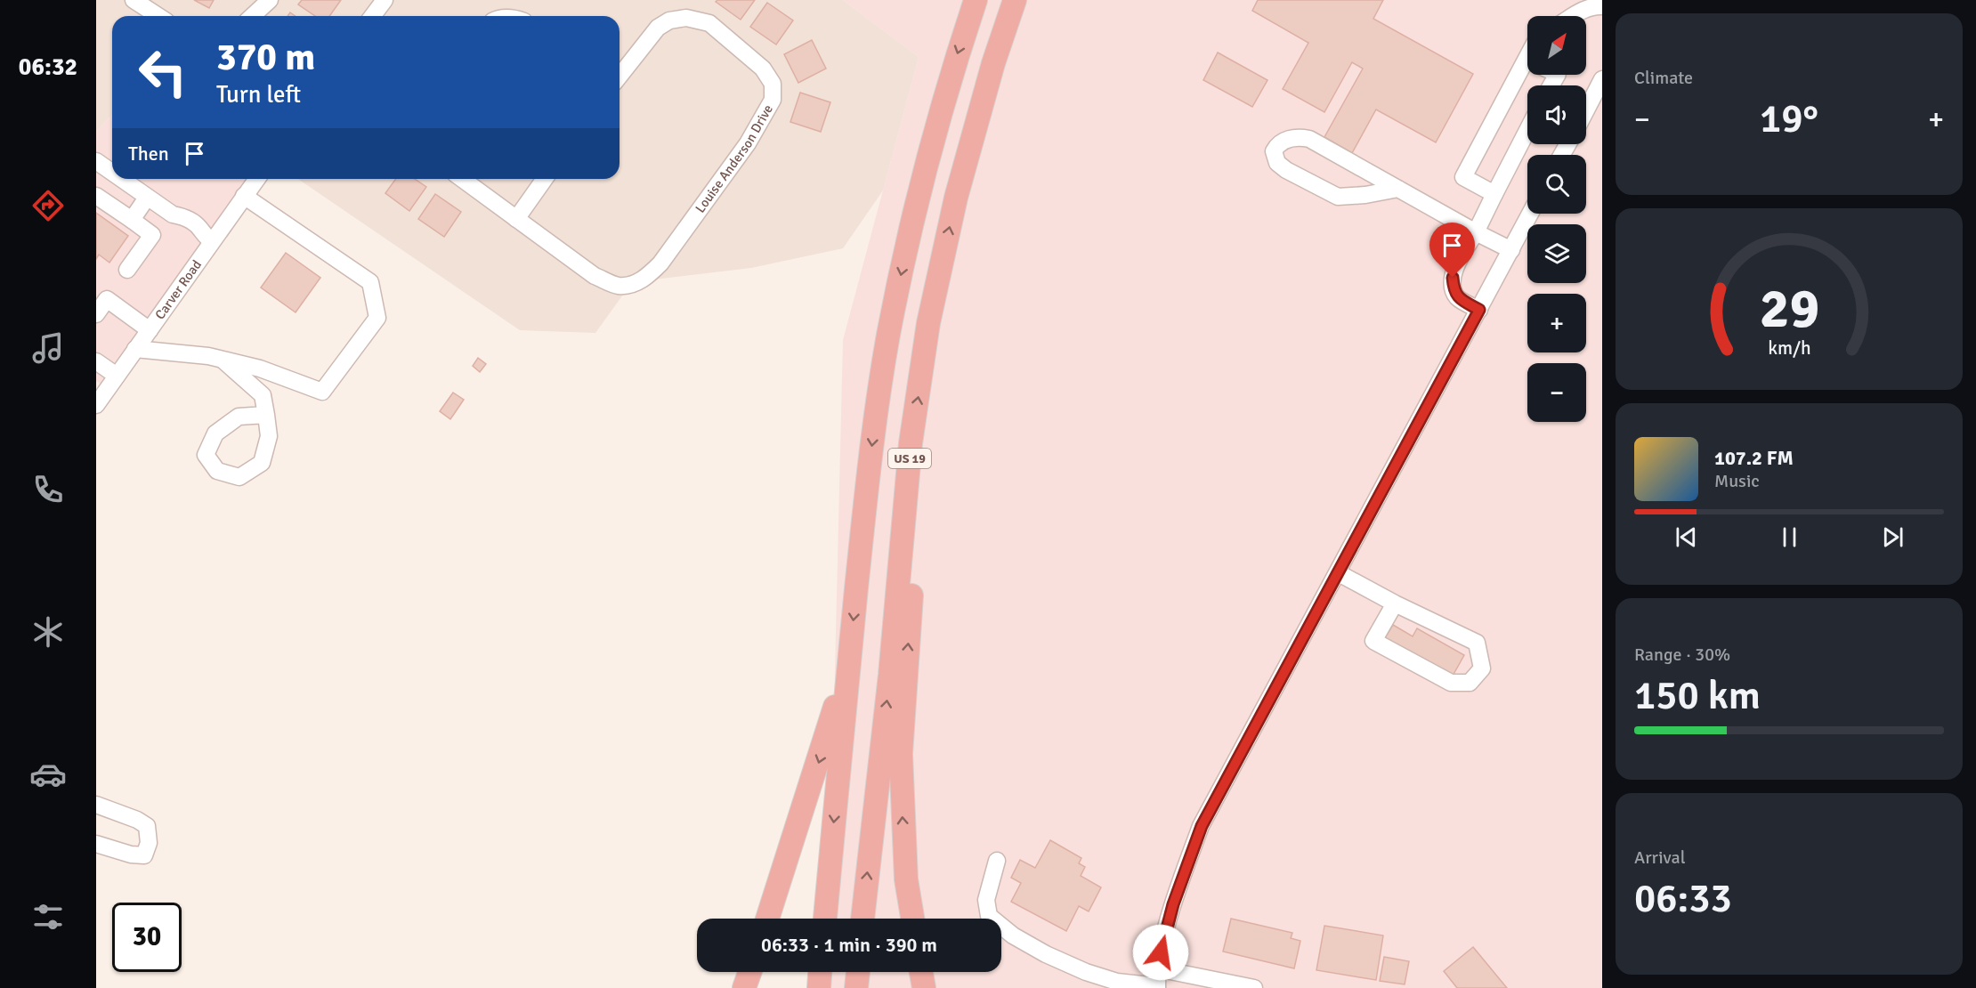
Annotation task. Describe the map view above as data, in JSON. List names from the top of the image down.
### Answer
{
  "streets": {
    "highway": ["US 19"],
    "street": ["Louise Anderson Drive", "Carver Road"]
  },
  "north": "top right",
  "page": {
    "tabs": "06:32",
    "tile": [
      "Climate",
      ["Range · 30%", "150 km"],
      ["Arrival", "06:33"]
    ],
    "map_buttons": ["+", "−"],
    "turn": ["370 m", "Turn left"],
    "heat": ["−", "19°", "+"],
    "then": "Then",
    "song": ["107.2 FM", "Music"],
    "limit": "30",
    "trip": "06:33 · 1 min · 390 m",
    "gauge": ["29", "km/h"]
  }
}
